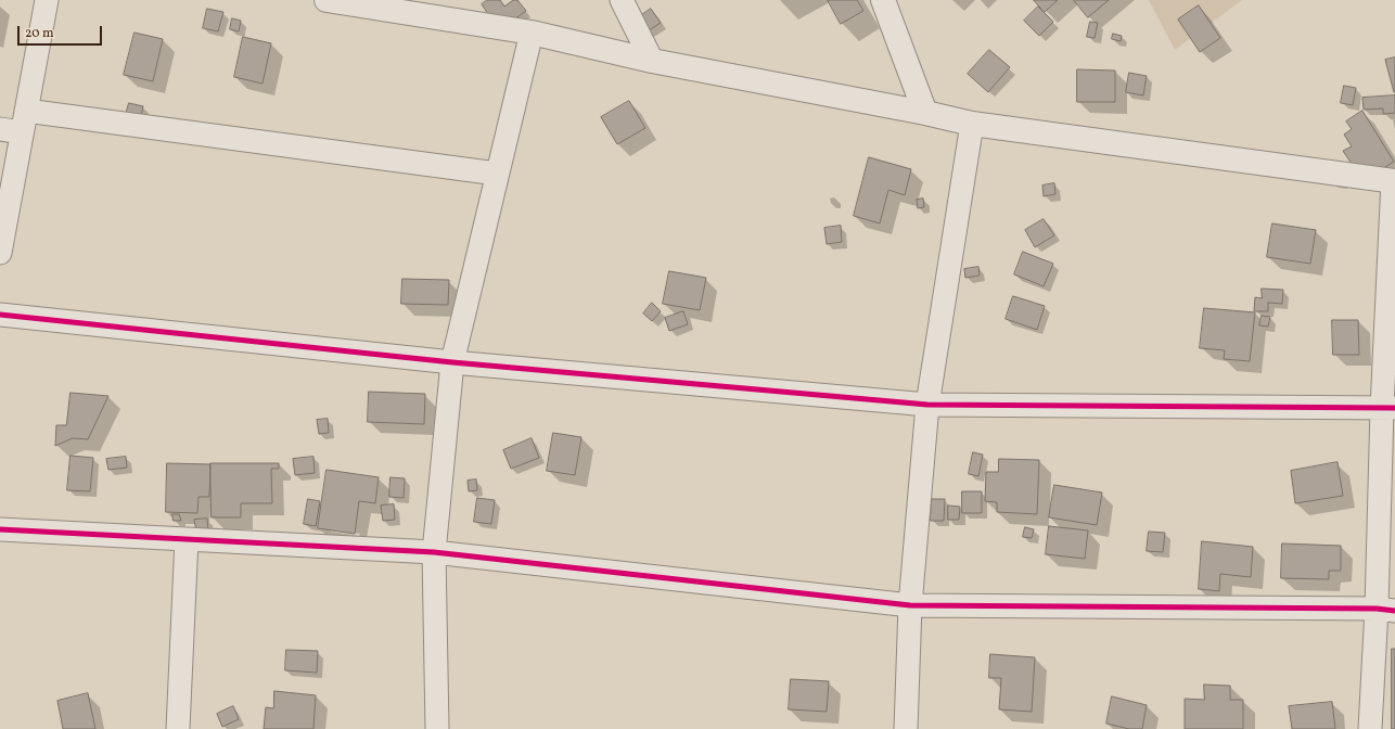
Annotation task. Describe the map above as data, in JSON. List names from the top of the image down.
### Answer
{
  "scale_bar": "20 m"
}
